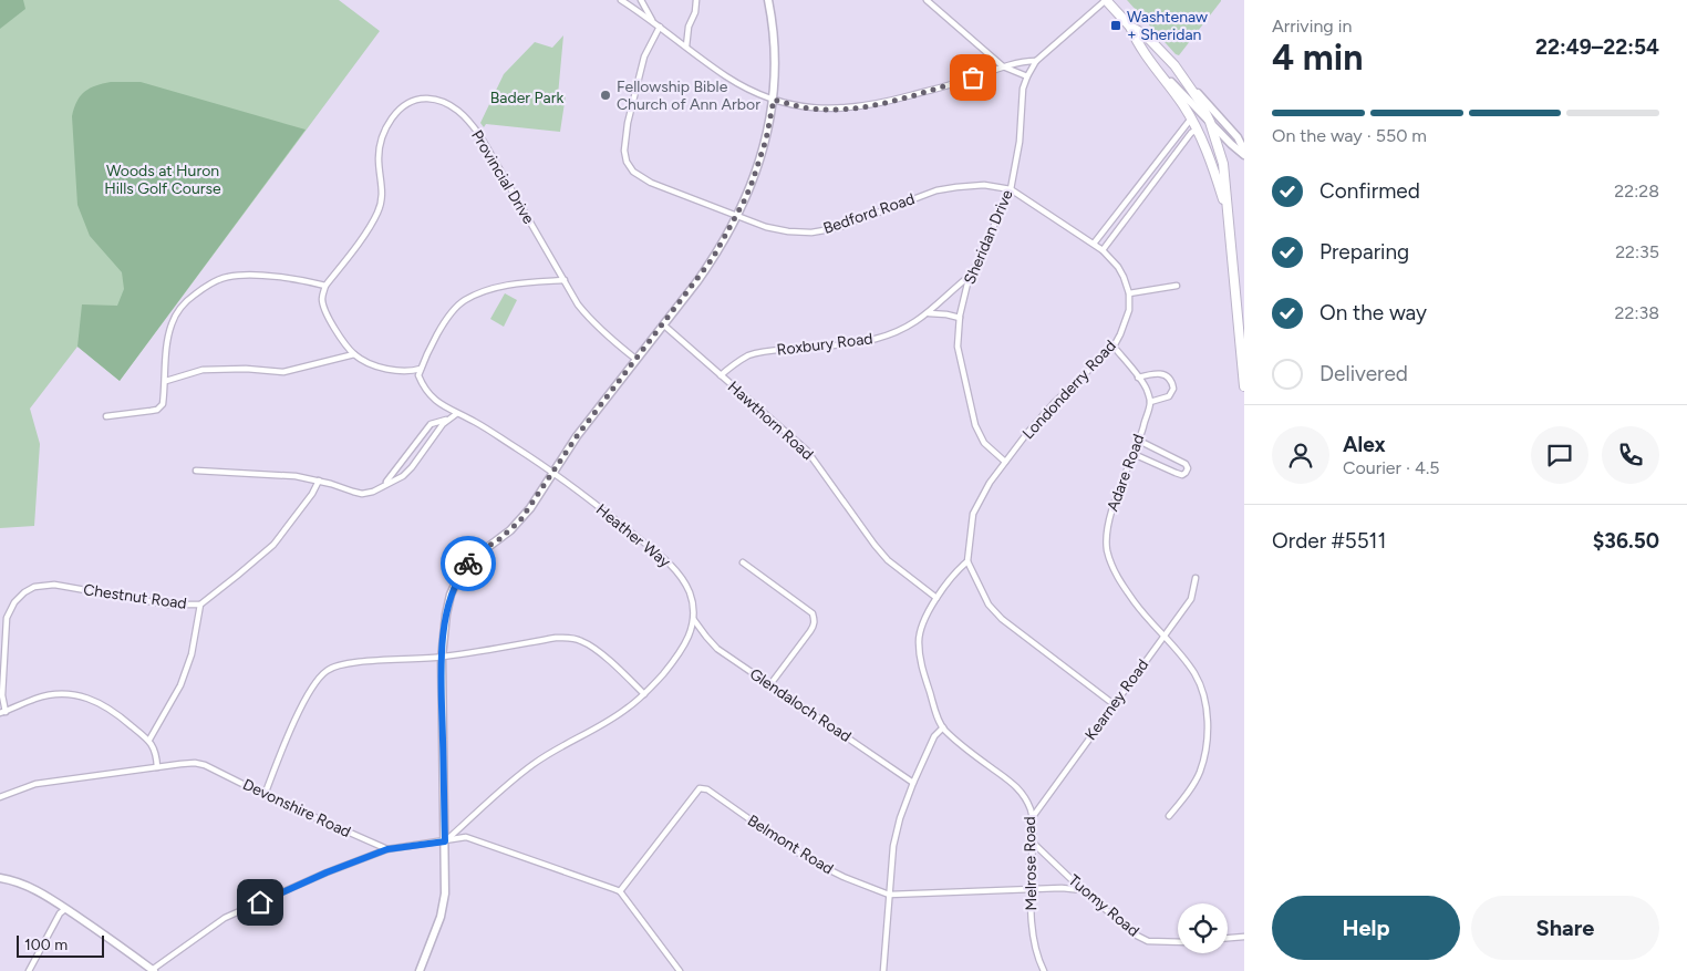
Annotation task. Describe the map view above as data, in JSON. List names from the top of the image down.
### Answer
{
  "streets": {
    "street": [
      "Provincial Drive",
      "Bedford Road",
      "Sheridan Drive",
      "Roxbury Road",
      "Londonderry Road",
      "Hawthorn Road",
      "Adare Road",
      "Heather Way",
      "Chestnut Road",
      "Kearney Road",
      "Glendaloch Road",
      "Devonshire Road",
      "Belmont Road",
      "Melrose Road",
      "Tuomy Road"
    ]
  },
  "crossings": [
    ["Bedford Road", "Sheridan Drive"],
    ["Bedford Road", "Londonderry Road"],
    ["Sheridan Drive", "Roxbury Road"],
    ["Sheridan Drive", "Londonderry Road"],
    ["Roxbury Road", "Hawthorn Road"],
    ["Adare Road", "Kearney Road"],
    ["Heather Way", "Glendaloch Road"],
    ["Kearney Road", "Melrose Road"],
    ["Belmont Road", "Melrose Road"],
    ["Belmont Road", "Tuomy Road"],
    ["Melrose Road", "Tuomy Road"]
  ],
  "parks": ["Bader Park", "Woods at Huron Hills Golf Course"],
  "places": {
    "transit": ["Washtenaw + Sheridan"],
    "other": ["Fellowship Bible Church of Ann Arbor"]
  },
  "scale_bar": "100 m",
  "page": {
    "heading": ["4 min", "Arriving in", "22:49–22:54"],
    "panel": [
      "Alex",
      "Courier · 4.5",
      "Order #5511",
      "$36.50"
    ],
    "bar": "On the way · 550 m",
    "list": [
      ["Confirmed", "22:28"],
      ["Preparing", "22:35"],
      ["On the way", "22:38"],
      "Delivered"
    ],
    "buttons": ["Help", "Share"],
    "scale": "100 m"
  }
}
